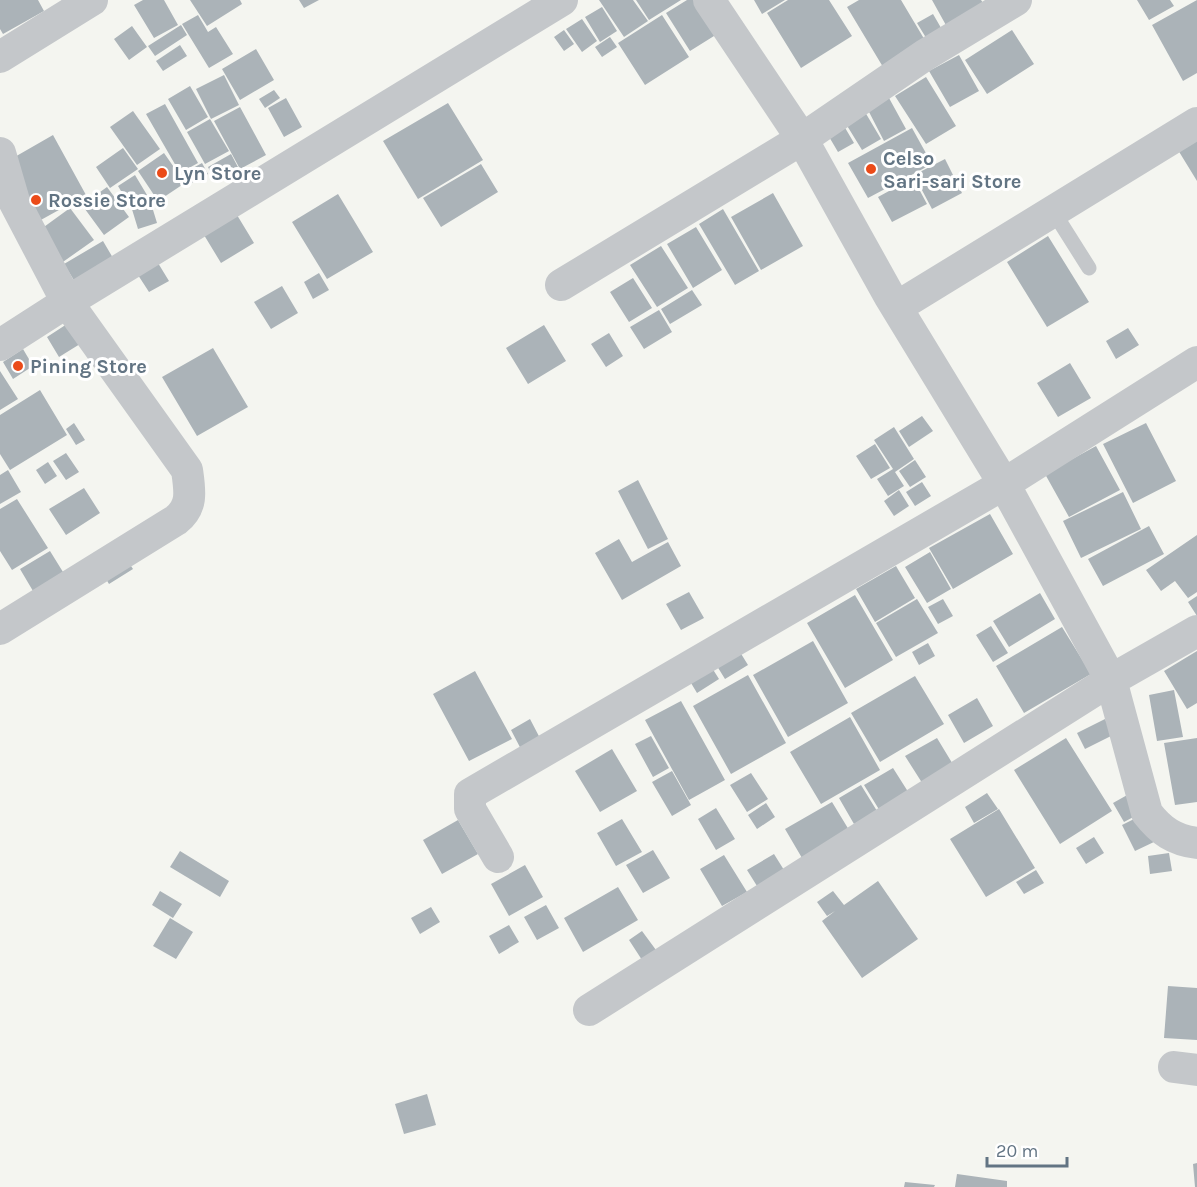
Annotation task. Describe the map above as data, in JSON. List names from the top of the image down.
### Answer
{
  "places": [
    "Celso Sari-sari Store",
    "Lyn Store",
    "Rossie Store",
    "Pining Store"
  ],
  "scale_bar": "20 m"
}
